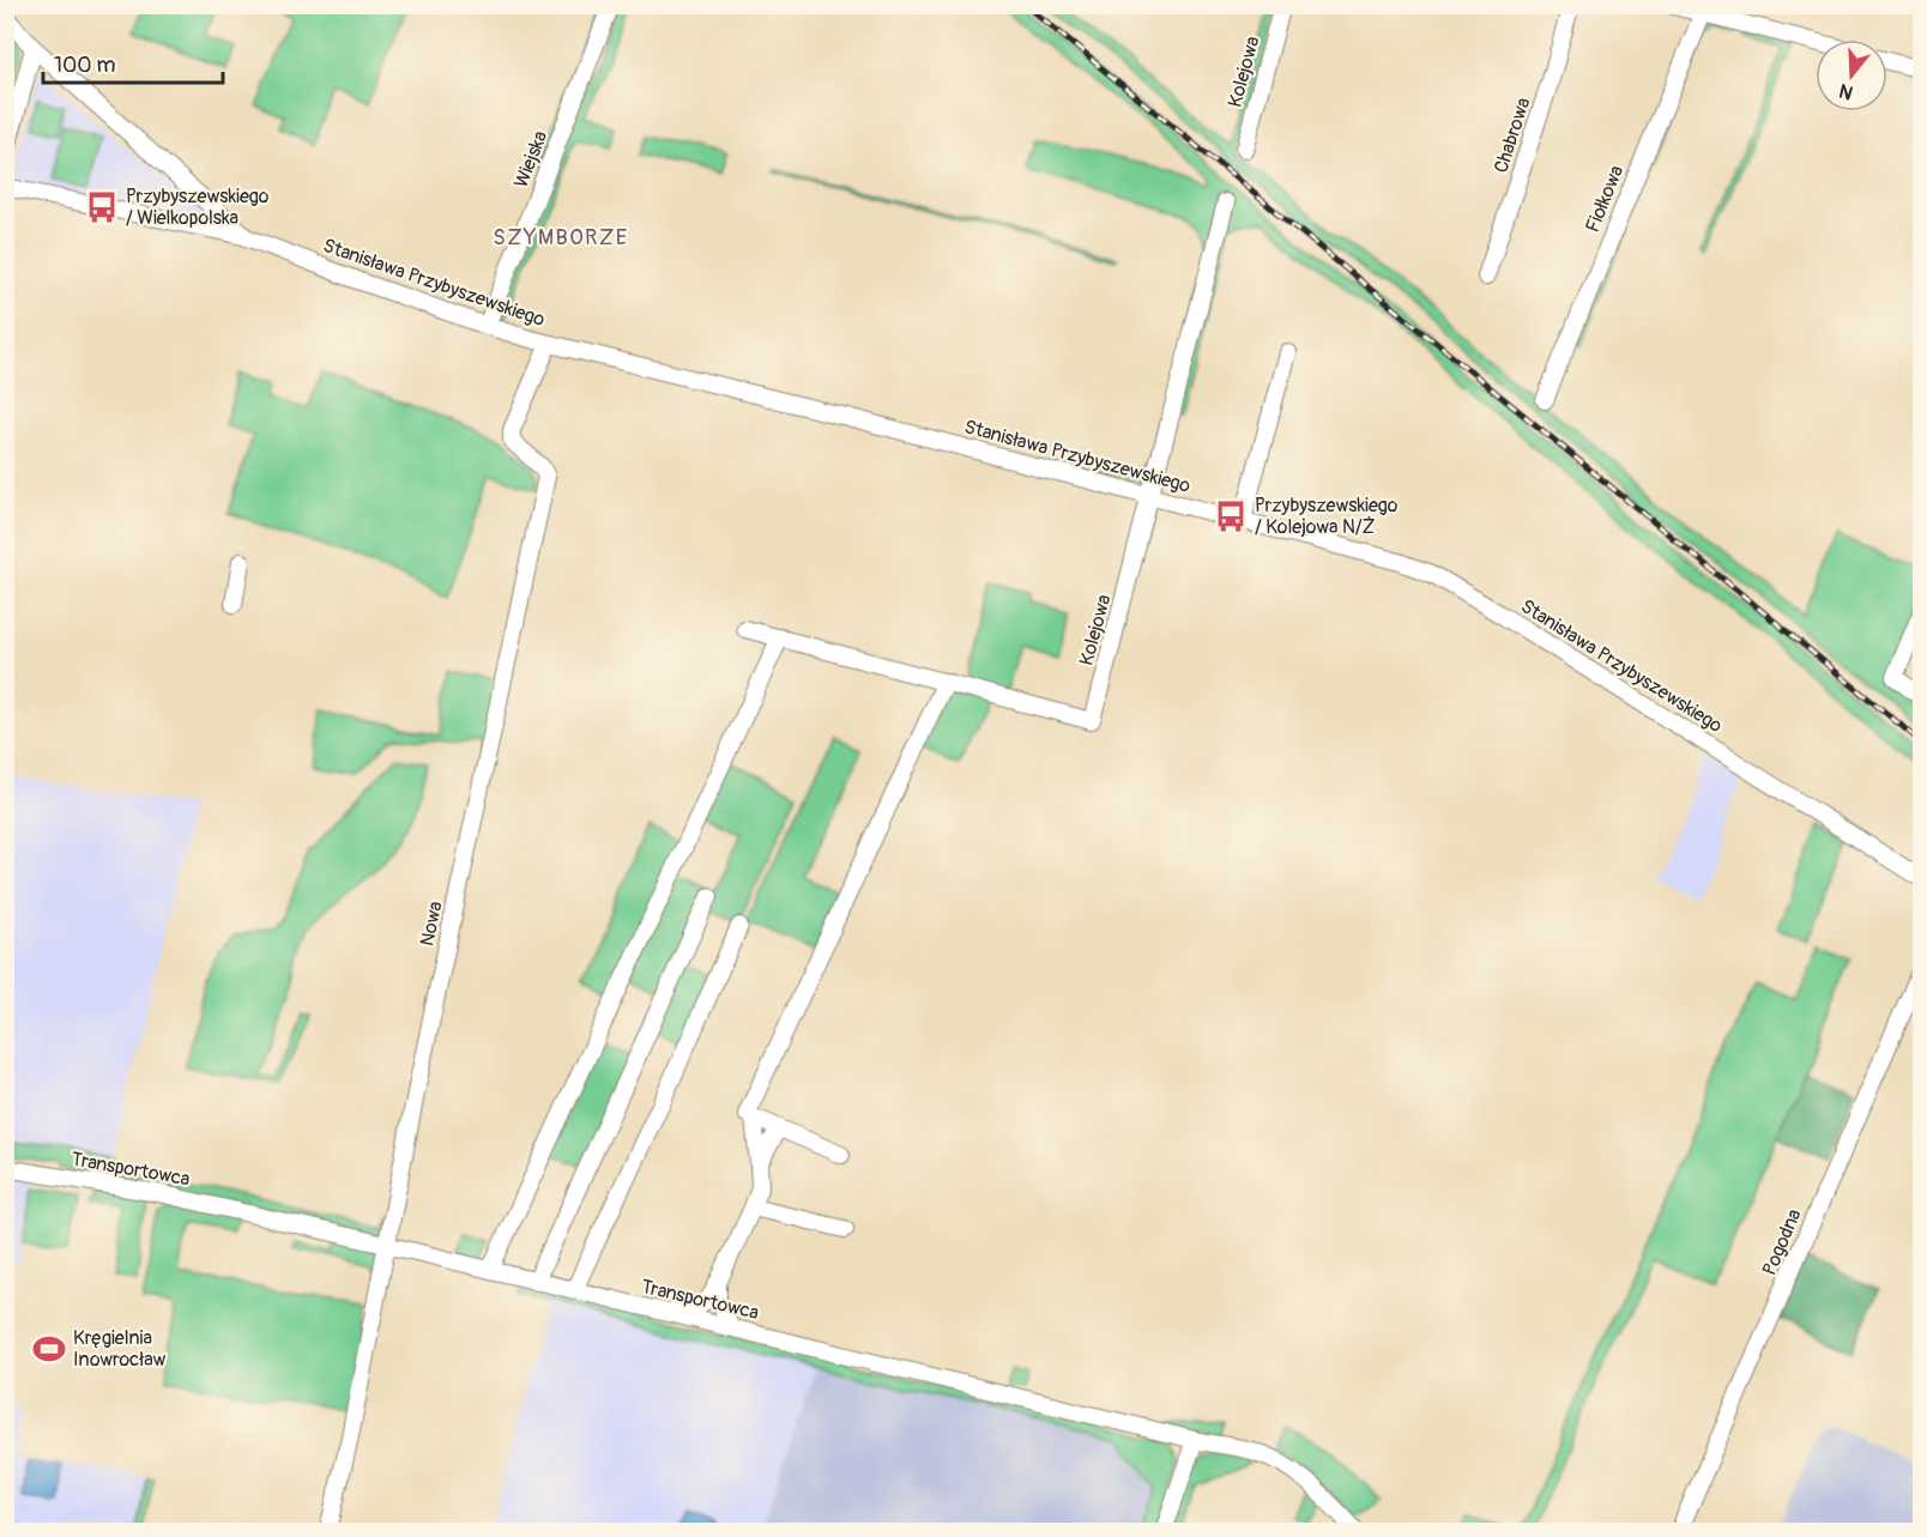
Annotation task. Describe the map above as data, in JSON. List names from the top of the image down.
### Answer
{
  "streets": {
    "street": [
      "Kolejowa",
      "Chabrowa",
      "Wiejska",
      "Fiołkowa",
      "Stanisława Przybyszewskiego",
      "Nowa",
      "Transportowca",
      "Pogodna"
    ]
  },
  "crossings": [
    ["Kolejowa", "Stanisława Przybyszewskiego"],
    ["Wiejska", "Stanisława Przybyszewskiego"],
    ["Stanisława Przybyszewskiego", "Nowa"],
    ["Nowa", "Transportowca"]
  ],
  "districts": ["SZYMBORZE"],
  "places": {
    "bus stop": ["Przybyszewskiego / Wielkopolska", "Przybyszewskiego / Kolejowa N/Ż"],
    "sports": ["Kręgielnia Inowrocław"]
  },
  "scale_bar": "100 m",
  "north": "bottom"
}
